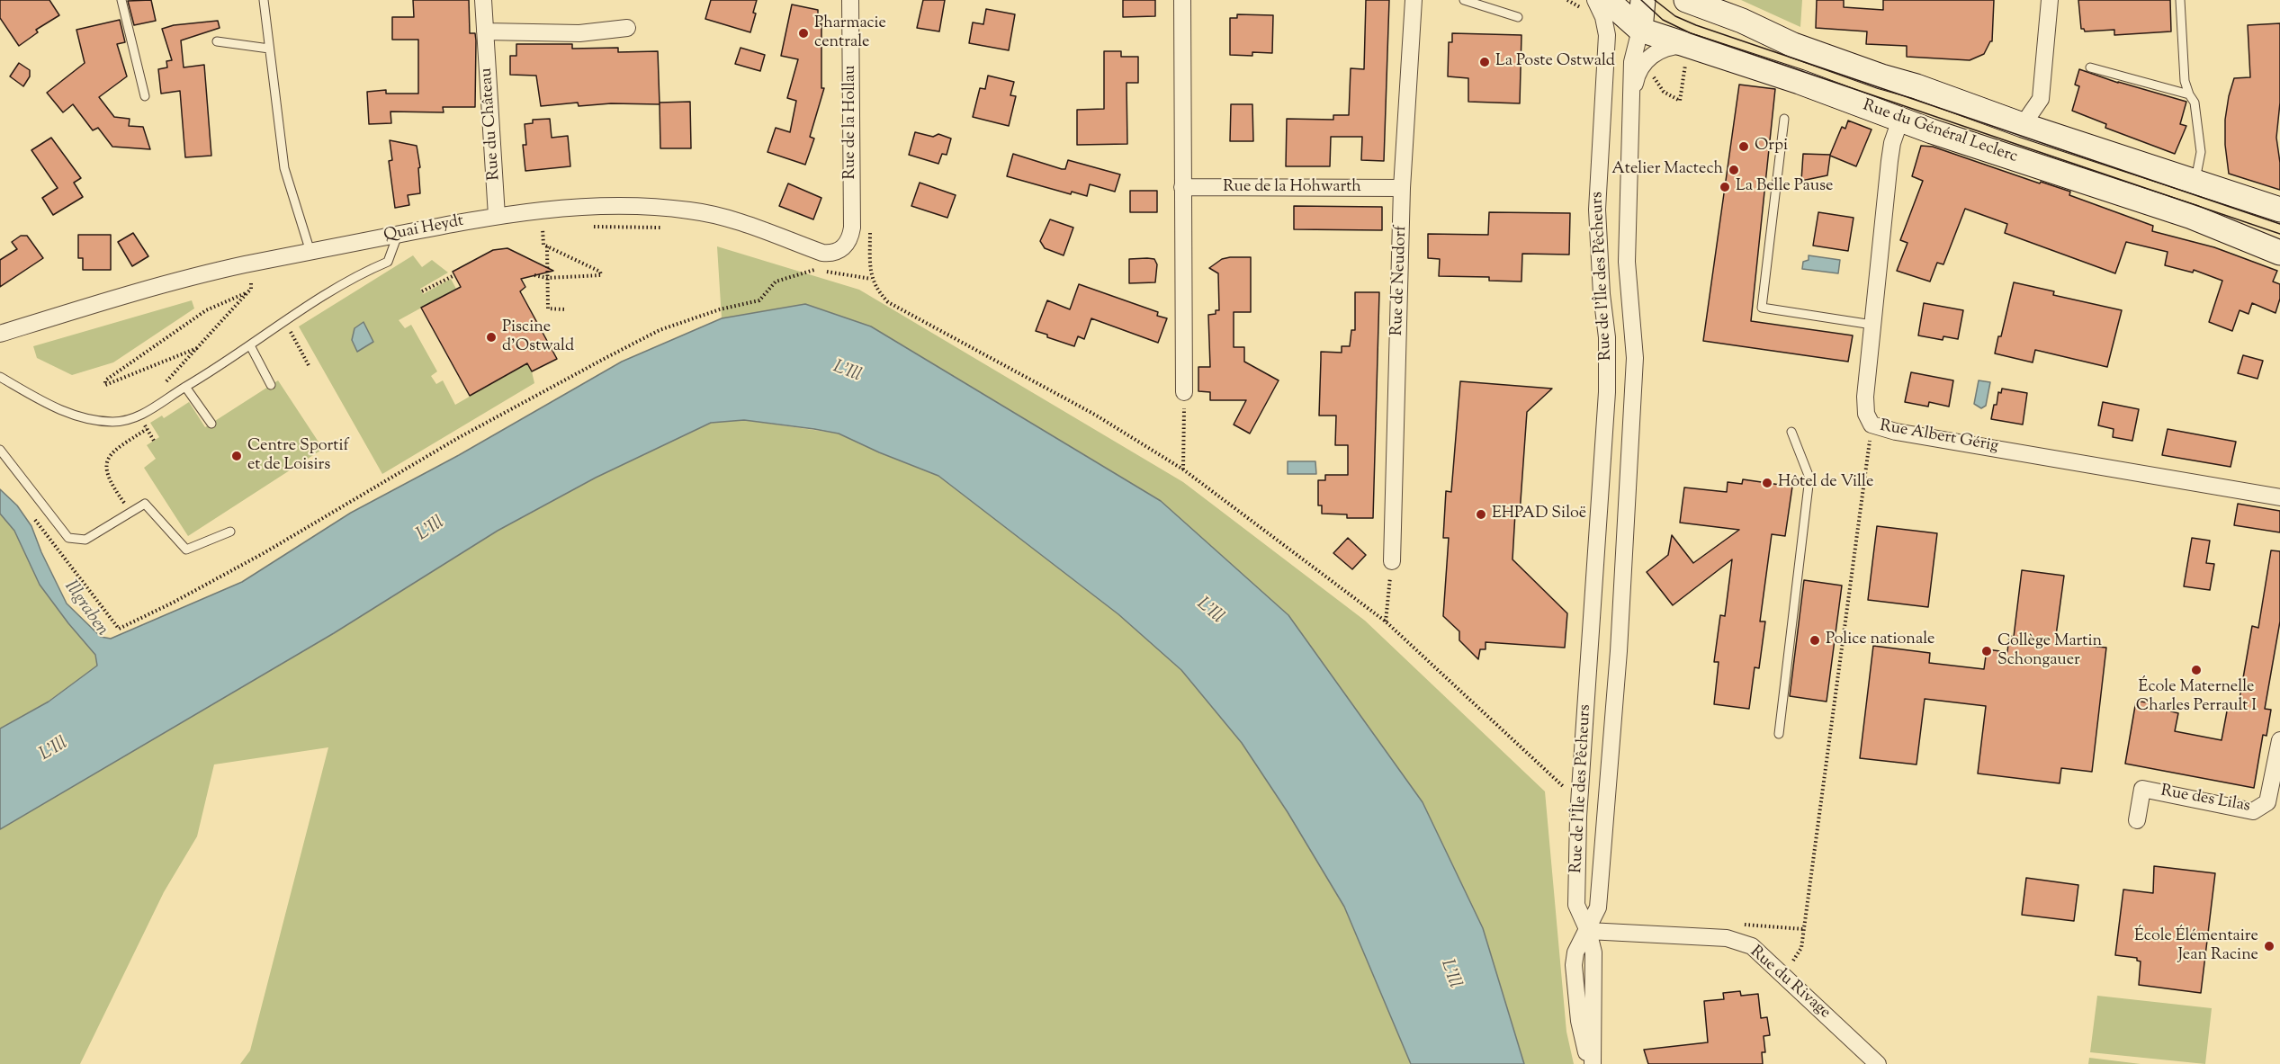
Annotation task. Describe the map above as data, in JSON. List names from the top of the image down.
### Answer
{
  "streets": {
    "main road": ["Rue du Général Leclerc"],
    "street": [
      "Rue de la Hollau",
      "Rue du Château",
      "Rue de la Hohwarth",
      "Quai Heydt",
      "Rue de l'Île des Pêcheurs",
      "Rue de Neudorf",
      "Rue Albert Gérig",
      "Rue des Lilas",
      "Rue du Rivage"
    ]
  },
  "crossings": [
    ["Rue de la Hollau", "Quai Heydt"],
    ["Rue du Château", "Quai Heydt"],
    ["Rue du Général Leclerc", "Rue de l'Île des Pêcheurs"],
    ["Rue du Général Leclerc", "Rue Albert Gérig"],
    ["Rue de la Hohwarth", "Rue de Neudorf"],
    ["Rue de l'Île des Pêcheurs", "Rue du Rivage"]
  ],
  "water": ["L'Ill", "Illgraben"],
  "places": [
    "Pharmacie centrale",
    "La Poste Ostwald",
    "Orpi",
    "Atelier Mactech",
    "La Belle Pause",
    "Piscine d'Ostwald",
    "Centre Sportif et de Loisirs",
    "Hôtel de Ville",
    "EHPAD Siloë",
    "Police nationale",
    "Collège Martin Schongauer",
    "École Maternelle Charles Perrault I",
    "École Élémentaire Jean Racine"
  ]
}
